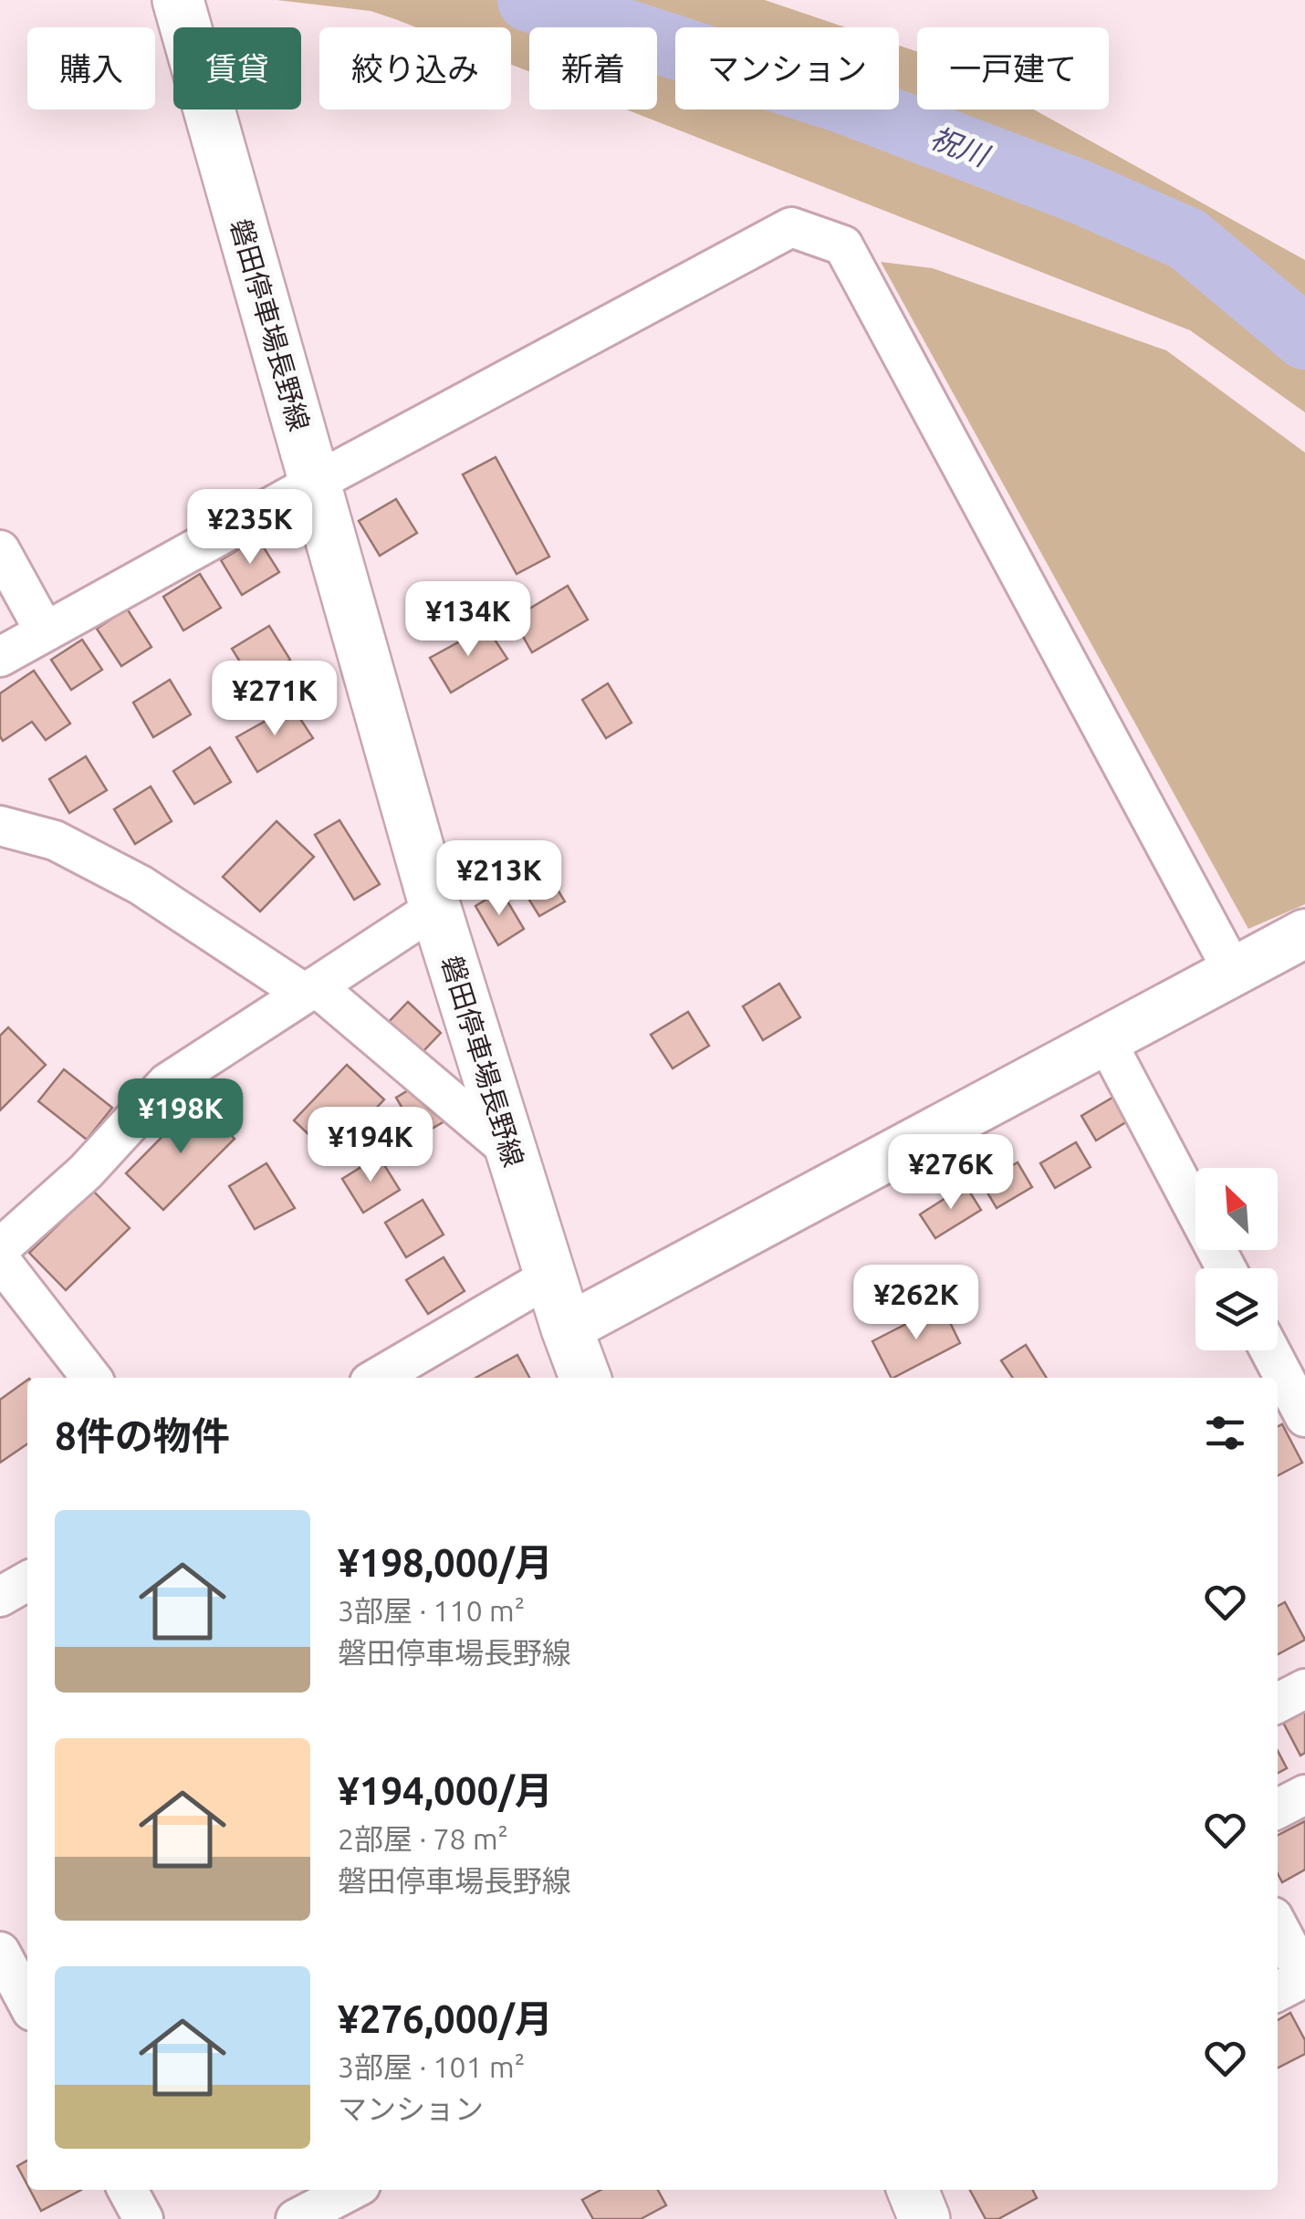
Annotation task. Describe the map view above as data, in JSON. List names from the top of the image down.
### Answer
{
  "streets": {
    "main road": ["磐田停車場長野線"]
  },
  "water": ["祝川"],
  "north": "top left",
  "page": {
    "chip": [
      "購入",
      "賃貸",
      "絞り込み",
      "新着",
      "マンション",
      "一戸建て"
    ],
    "price": [
      "¥235K",
      "¥134K",
      "¥271K",
      "¥213K",
      "¥198K",
      "¥194K",
      "¥276K",
      "¥262K"
    ],
    "heading": "8件の物件",
    "list": [
      {
        "name": "¥198,000/月",
        "note": "3部屋 · 110 m² · 磐田停車場長野線"
      },
      {
        "name": "¥194,000/月",
        "note": "2部屋 · 78 m² · 磐田停車場長野線"
      },
      {
        "name": "¥276,000/月",
        "note": "3部屋 · 101 m² · マンション"
      }
    ]
  }
}
